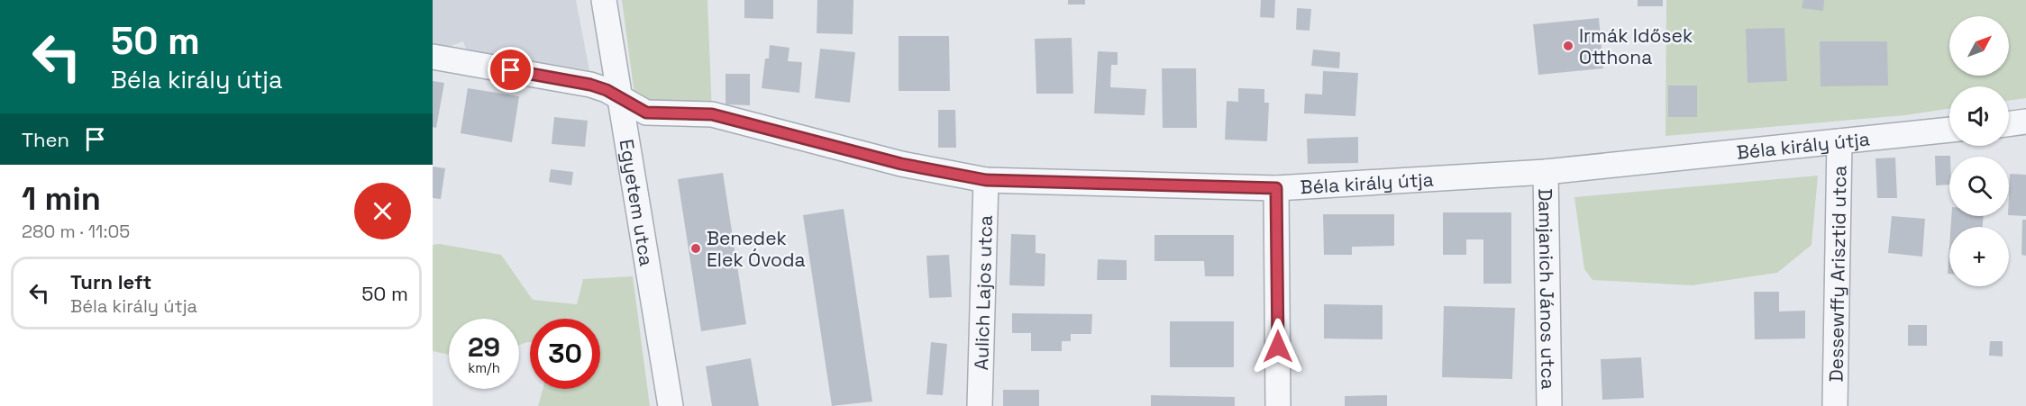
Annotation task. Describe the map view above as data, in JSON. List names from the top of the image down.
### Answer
{
  "streets": {
    "street": [
      "Béla király útja",
      "Egyetem utca",
      "Dessewffy Arisztid utca",
      "Damjanich János utca",
      "Aulich Lajos utca"
    ]
  },
  "crossings": [
    ["Béla király útja", "Egyetem utca"],
    ["Béla király útja", "Dessewffy Arisztid utca"],
    ["Béla király útja", "Damjanich János utca"],
    ["Béla király útja", "Aulich Lajos utca"]
  ],
  "places": ["Irmák Idősek Otthona", "Benedek Elek Óvoda"],
  "north": "top right",
  "page": {
    "turn": ["50 m", "Béla király útja"],
    "map_buttons": "+",
    "then": "Then",
    "heading": ["1 min", "280 m · 11:05"],
    "list": [
      {
        "name": "Turn left",
        "note": "Béla király útja",
        "value": "50 m"
      }
    ],
    "speed": "29 km/h",
    "limit": "30"
  }
}
